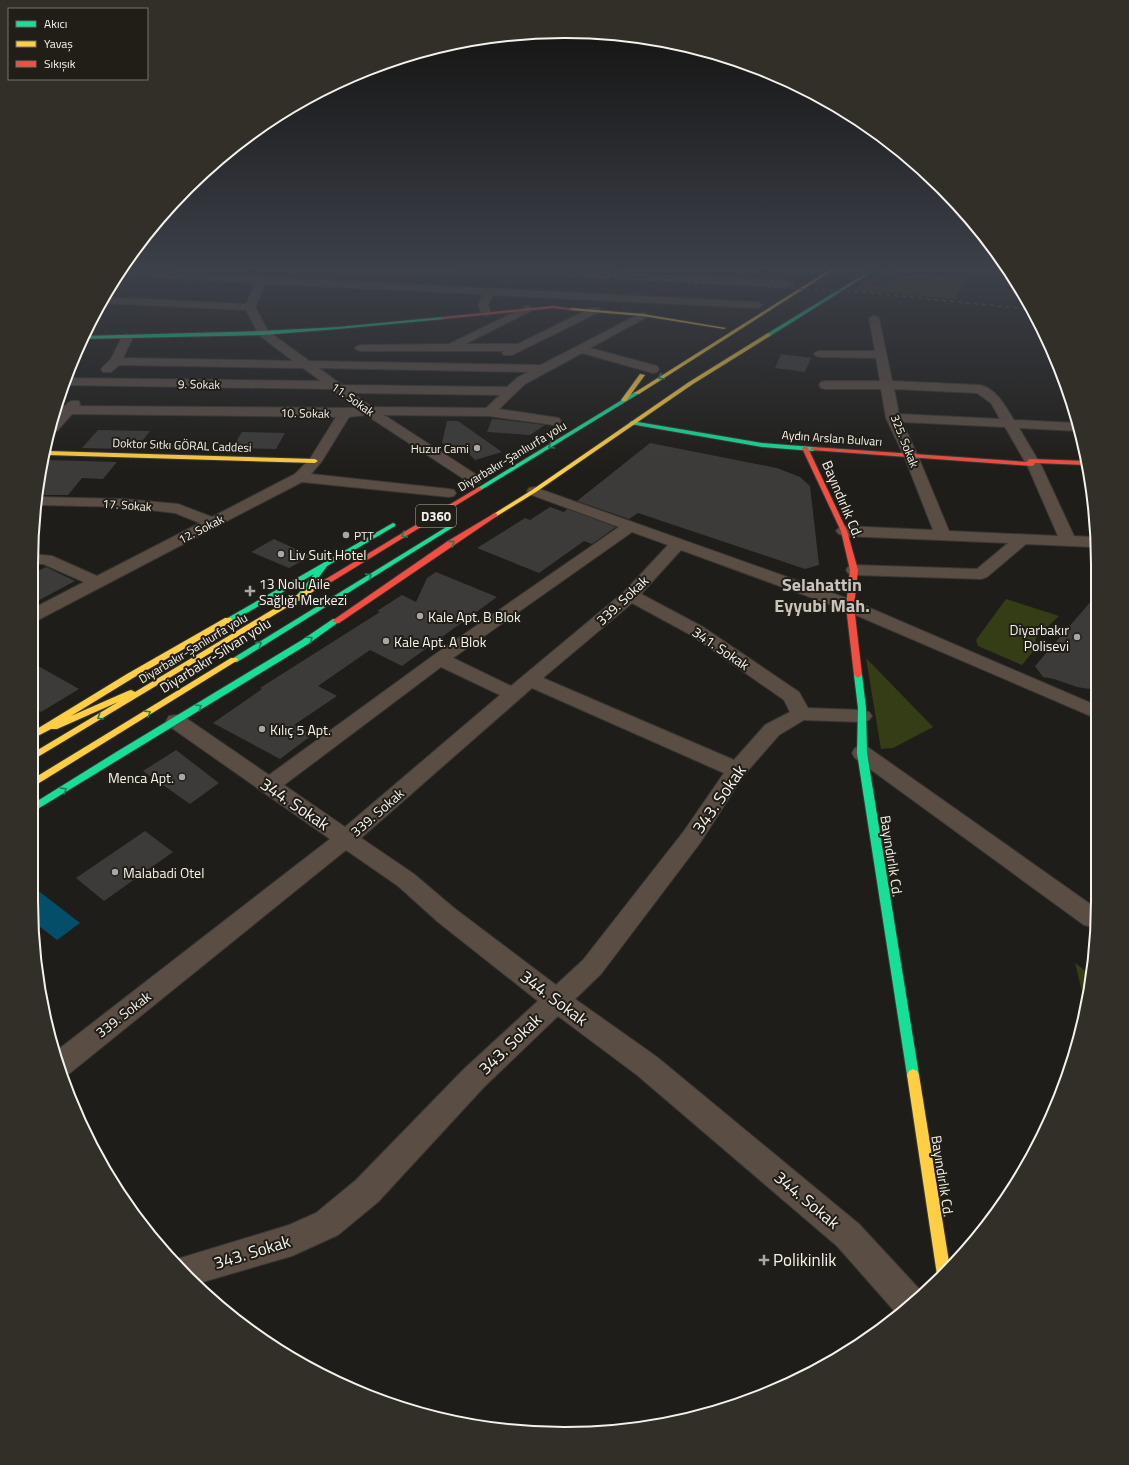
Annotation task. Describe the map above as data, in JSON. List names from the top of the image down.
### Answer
{
  "streets": {
    "main road": [
      "Aydın Arslan Bulvarı",
      "Doktor Sıtkı GÖRAL Caddesi",
      "Diyarbakır-Şanlıurfa yolu",
      "Bayındırlık Cd.",
      "D360",
      "Diyarbakır-Silvan yolu"
    ],
    "street": [
      "9. Sokak",
      "11. Sokak",
      "10. Sokak",
      "325. Sokak",
      "17. Sokak",
      "12. Sokak",
      "339. Sokak",
      "341. Sokak",
      "343. Sokak",
      "344. Sokak"
    ]
  },
  "crossings": [
    ["9. Sokak", "11. Sokak"],
    ["11. Sokak", "10. Sokak"],
    ["10. Sokak", "12. Sokak"],
    ["Aydın Arslan Bulvarı", "325. Sokak"],
    ["Aydın Arslan Bulvarı", "Bayındırlık Cd."],
    ["Doktor Sıtkı GÖRAL Caddesi", "12. Sokak"],
    ["17. Sokak", "12. Sokak"],
    ["339. Sokak", "341. Sokak"],
    ["339. Sokak", "344. Sokak"],
    ["341. Sokak", "343. Sokak"],
    ["Diyarbakır-Silvan yolu", "344. Sokak"],
    ["343. Sokak", "344. Sokak"]
  ],
  "districts": ["Selahattin Eyyubi Mah."],
  "places": {
    "other": [
      "Huzur Cami",
      "PTT",
      "Liv Suit Hotel",
      "Kale Apt. B Blok",
      "Diyarbakır Polisevi",
      "Kale Apt. A Blok",
      "Kılıç 5 Apt.",
      "Menca Apt.",
      "Malabadi Otel"
    ],
    "health": ["13 Nolu Aile Sağlığı Merkezi", "Polikinlik"]
  },
  "legend": ["Akıcı", "Yavaş", "Sıkışık"]
}
